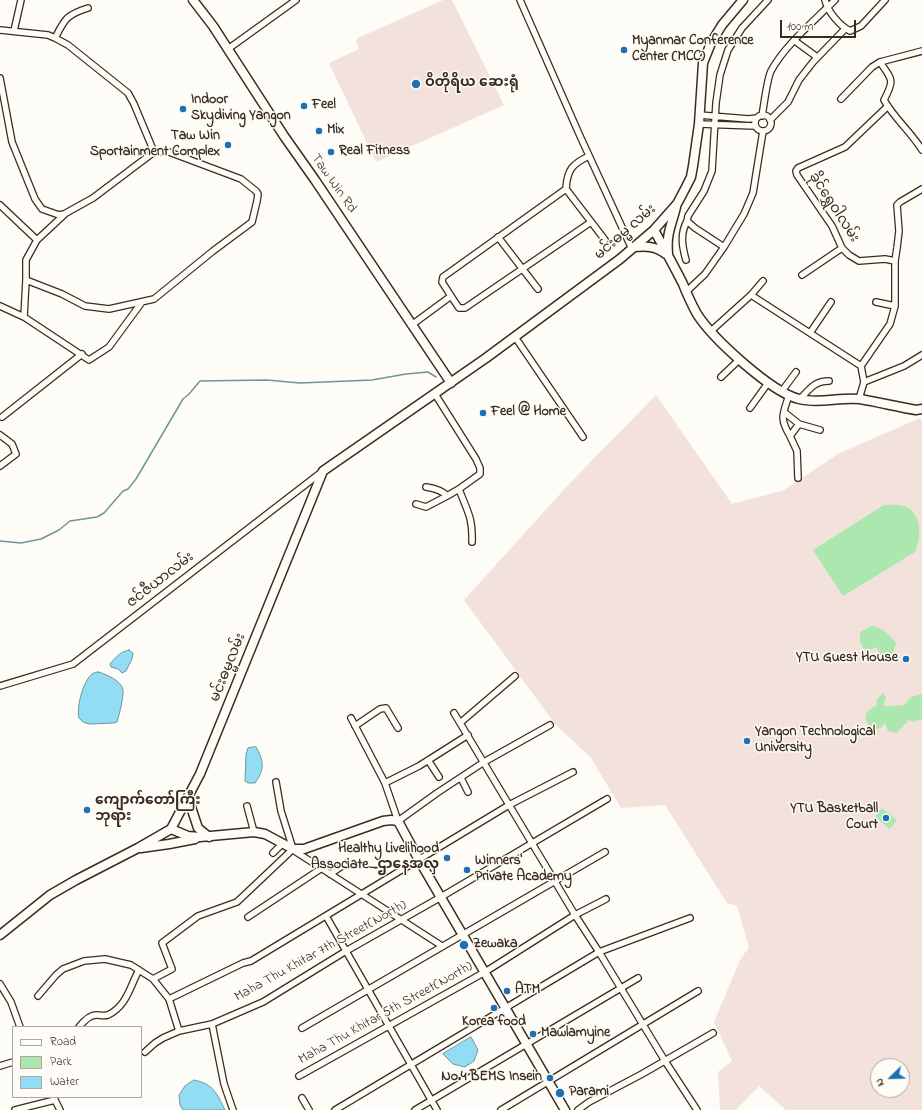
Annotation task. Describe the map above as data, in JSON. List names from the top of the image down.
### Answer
{
  "streets": {
    "main road": ["Taw Win Rd", "မင်းဓမ္မ လမ်း", "မင်းဓမ္မလမ်း"],
    "street": [
      "ခိုင်ရွှေဝါလမ်း",
      "ဇင်ဇီယာလမ်း",
      "Maha Thu Khitar 7th Street(North)",
      "Maha Thu Khitar 5th Street(North)"
    ]
  },
  "crossings": [
    ["Taw Win Rd", "မင်းဓမ္မ လမ်း"],
    ["ဇင်ဇီယာလမ်း", "မင်းဓမ္မလမ်း"]
  ],
  "places": [
    "Myanmar Conference Center (MCC)",
    "ဝိတိုရိယ ဆေးရုံ",
    "Feel",
    "Indoor Skydiving Yangon",
    "Mix",
    "Taw Win Sportainment Complex",
    "Real Fitness",
    "Feel @ Home",
    "YTU Guest House",
    "Yangon Technological University",
    "ကျောက်တော်ကြီး ဘုရား",
    "YTU Basketball Court",
    "Healthy Livelihood Associate_ဌာနေအလှ",
    "Winners' Private Academy",
    "Zewaka",
    "ATM",
    "Korea food",
    "Mawlamyine",
    "No.4 BEMS Insein",
    "Parami"
  ],
  "legend": ["Road", "Park", "Water"],
  "scale_bar": "100 m",
  "north": "bottom left"
}
